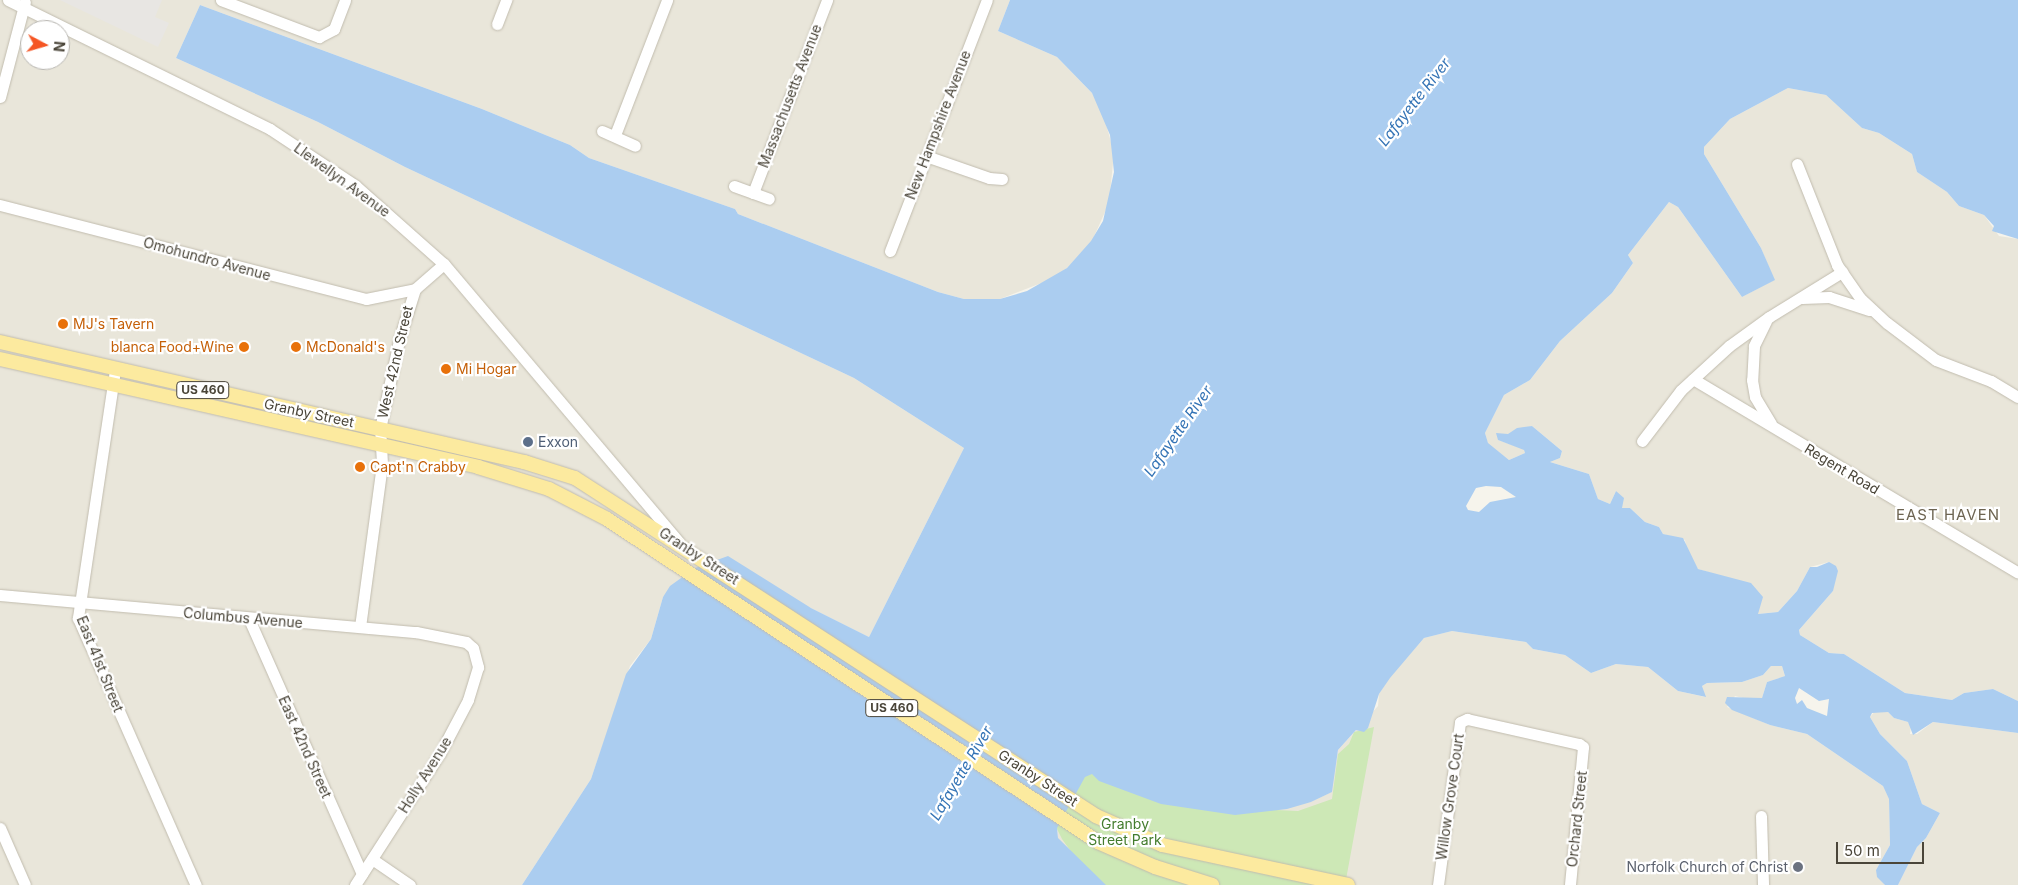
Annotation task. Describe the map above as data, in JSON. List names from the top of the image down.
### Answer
{
  "streets": {
    "main road": ["US 460", "Granby Street"],
    "street": [
      "Massachusetts Avenue",
      "New Hampshire Avenue",
      "Llewellyn Avenue",
      "Omohundro Avenue",
      "West 42nd Street",
      "Regent Road",
      "Columbus Avenue",
      "East 41st Street",
      "East 42nd Street",
      "Holly Avenue",
      "Willow Grove Court",
      "Orchard Street"
    ]
  },
  "crossings": [
    ["Llewellyn Avenue", "West 42nd Street"],
    ["Llewellyn Avenue", "Granby Street"],
    ["Omohundro Avenue", "West 42nd Street"],
    ["West 42nd Street", "Granby Street"],
    ["Granby Street", "East 41st Street"],
    ["Columbus Avenue", "East 41st Street"],
    ["Columbus Avenue", "East 42nd Street"],
    ["Columbus Avenue", "Holly Avenue"],
    ["East 42nd Street", "Holly Avenue"],
    ["Willow Grove Court", "Orchard Street"]
  ],
  "districts": ["EAST HAVEN"],
  "water": ["Lafayette River"],
  "parks": ["Granby Street Park"],
  "places": [
    "MJ's Tavern",
    "blanca Food+Wine",
    "McDonald's",
    "Mi Hogar",
    "Exxon",
    "Capt'n Crabby",
    "Norfolk Church of Christ"
  ],
  "scale_bar": "50 m",
  "north": "right"
}
